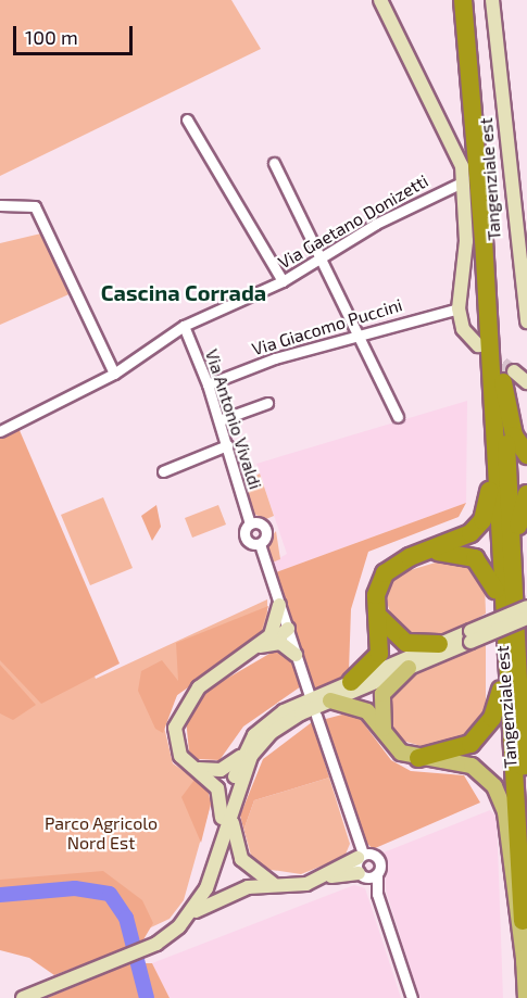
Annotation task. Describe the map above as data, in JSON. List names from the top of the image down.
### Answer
{
  "streets": {
    "highway": ["Tangenziale est"],
    "street": ["Via Gaetano Donizetti", "Via Giacomo Puccini", "Via Antonio Vivaldi"]
  },
  "crossings": [
    ["Via Gaetano Donizetti", "Via Antonio Vivaldi"],
    ["Via Giacomo Puccini", "Via Antonio Vivaldi"]
  ],
  "districts": ["Cascina Corrada"],
  "parks": ["Parco Agricolo Nord Est"],
  "scale_bar": "100 m"
}
